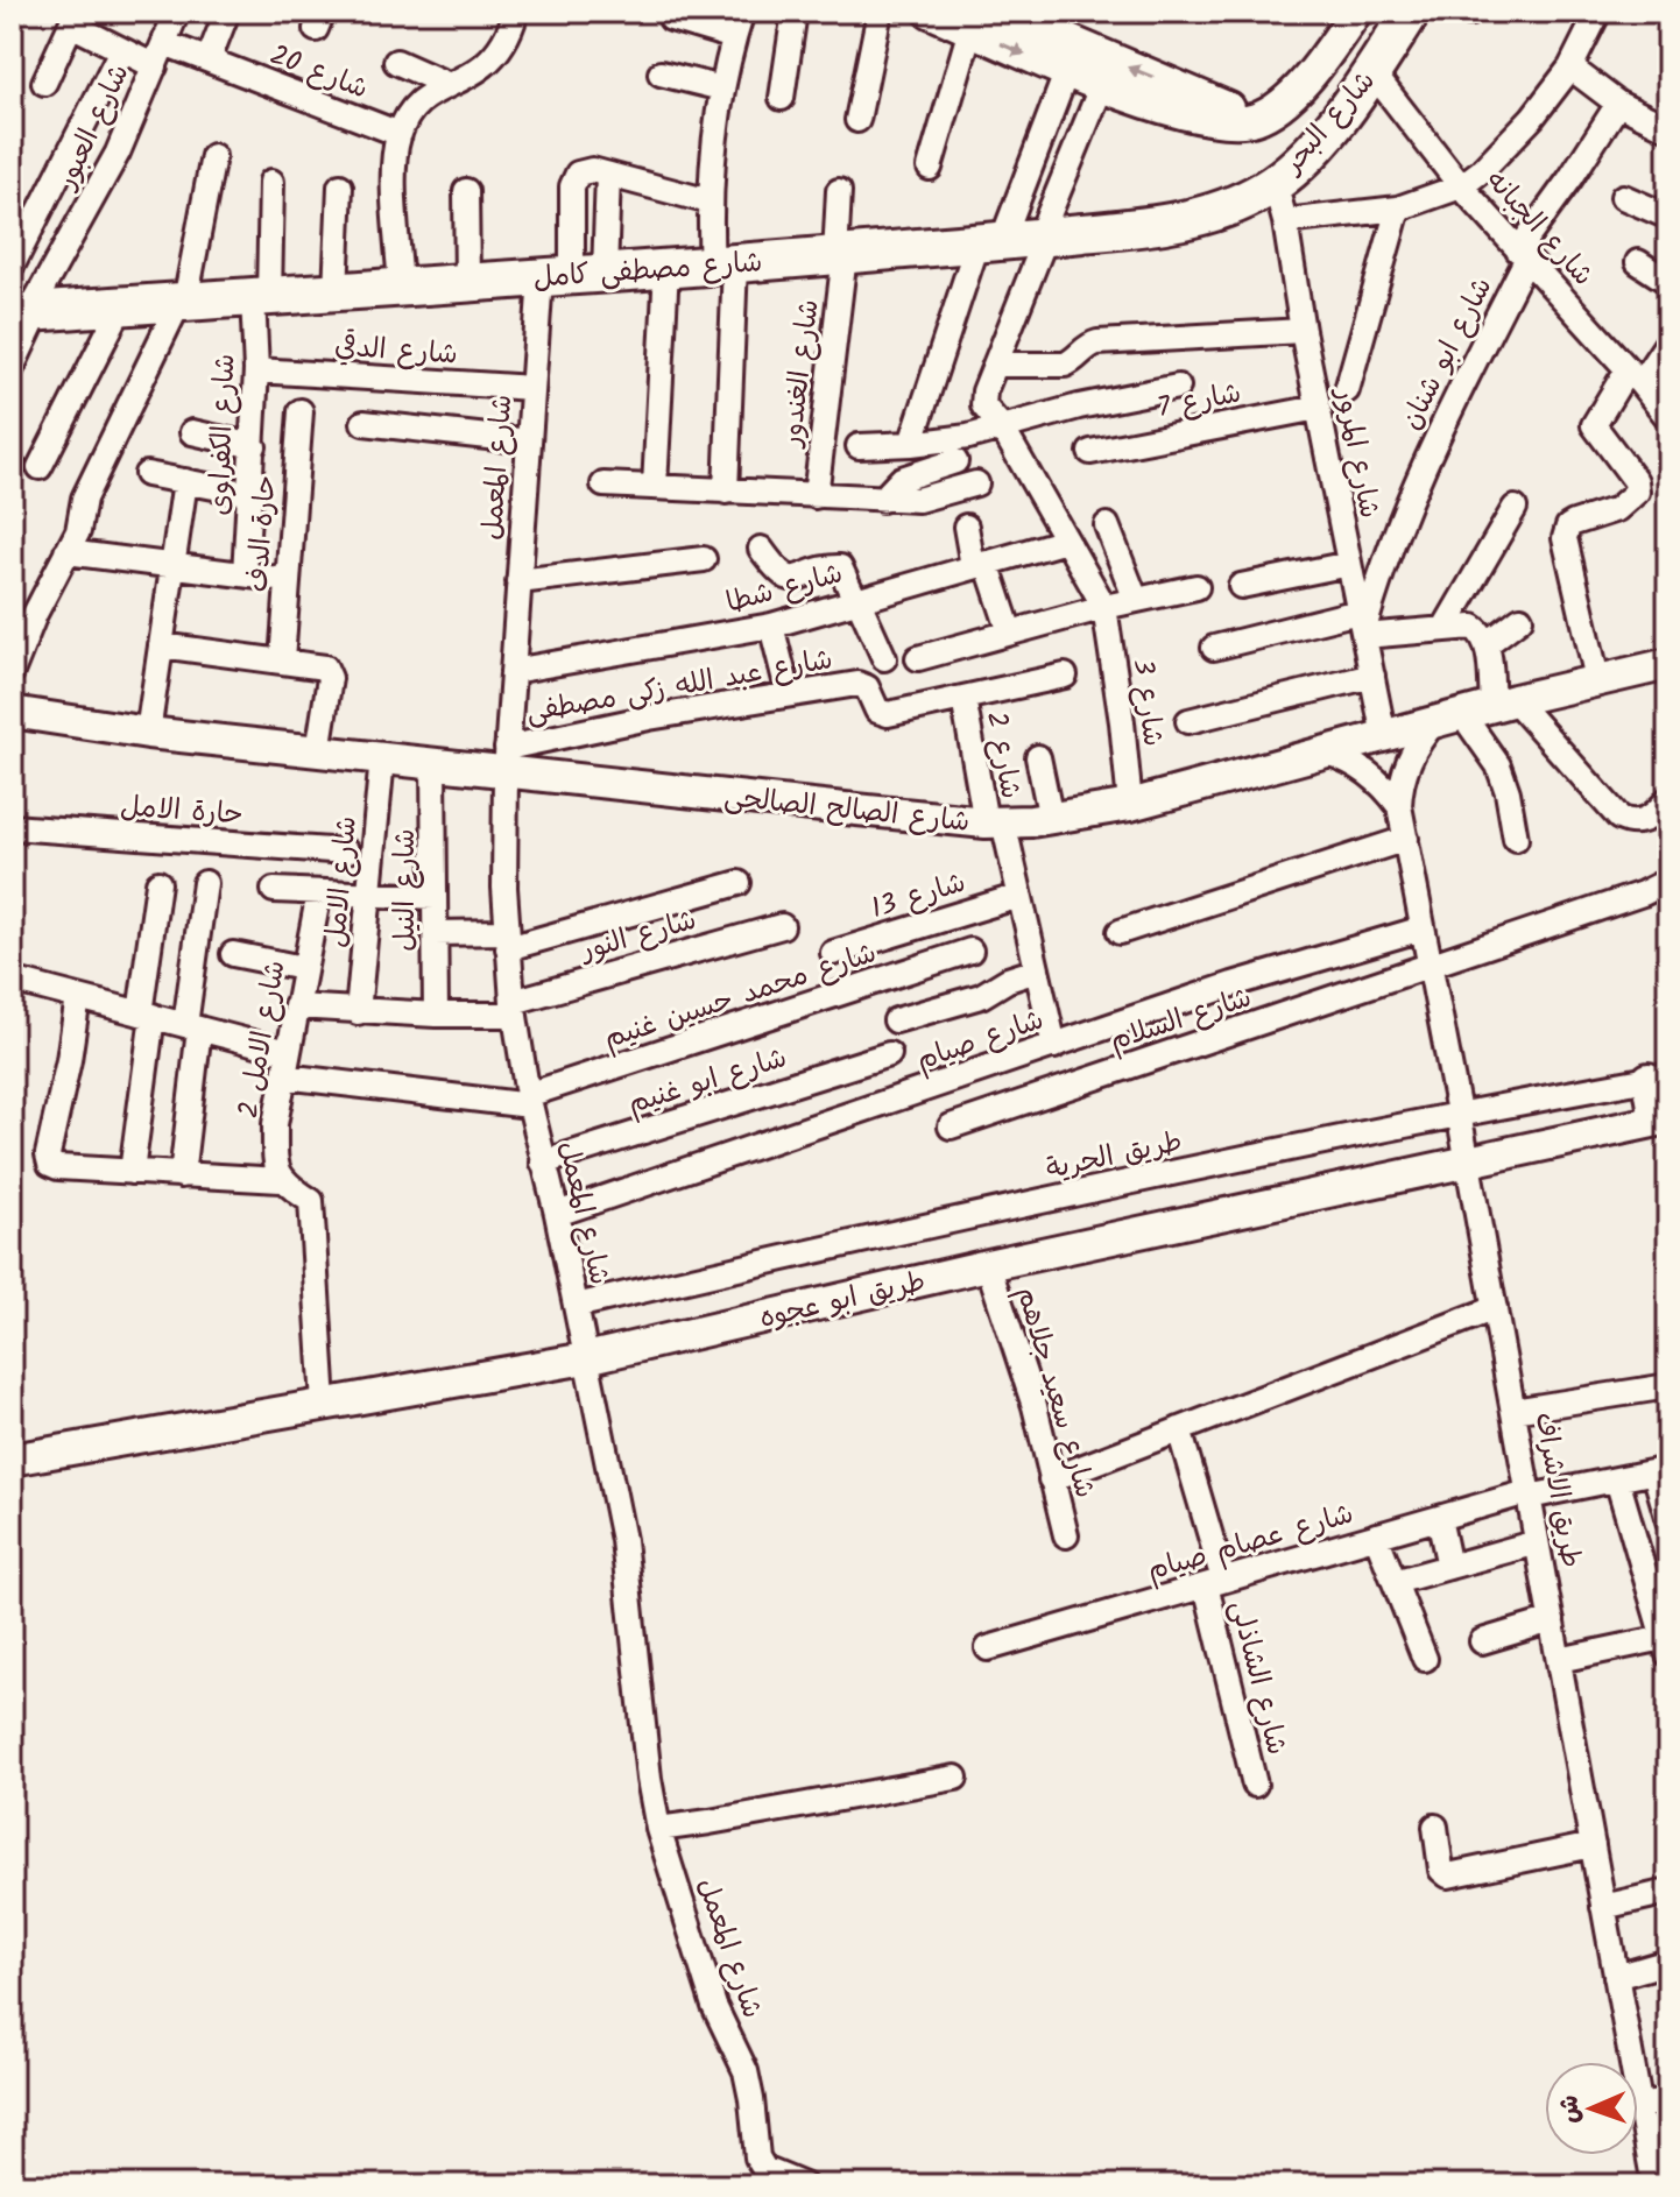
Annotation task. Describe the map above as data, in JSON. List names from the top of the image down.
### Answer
{
  "streets": {
    "main road": ["شارع البحر", "شارع مصطفى كامل"],
    "street": [
      "شارع 20",
      "شارع العبور",
      "شارع الجبانه",
      "شارع الدقي",
      "شارع ابو شنان",
      "شارع الغندور",
      "شارع 7",
      "شارع الكفراوى",
      "شارع المرور",
      "شارع المعمل",
      "حارة الدف",
      "شارع شطا",
      "شارع عبد الله زكى مصطفى",
      "شارع 3",
      "شارع 2",
      "شارع الصالح الصالحى",
      "حارة الامل",
      "شارع الامل",
      "شارع النيل",
      "شارع 13",
      "شارع النور",
      "شارع محمد حسين غنيم",
      "شارع السلام",
      "شارع الامل 2",
      "شارع صيام",
      "شارع ابو غنيم",
      "طريق الحرية",
      "طريق ابو عجوه",
      "شارع سعيد جلاهم",
      "طريق الاشراف",
      "شارع عصام صيام",
      "شارع الشاذلى"
    ]
  },
  "crossings": [
    ["شارع 20", "شارع العبور"],
    ["شارع البحر", "شارع الجبانه"],
    ["شارع البحر", "شارع مصطفى كامل"],
    ["شارع البحر", "شارع المرور"],
    ["شارع العبور", "شارع مصطفى كامل"],
    ["شارع الجبانه", "شارع ابو شنان"],
    ["شارع مصطفى كامل", "شارع الغندور"],
    ["شارع مصطفى كامل", "شارع الكفراوى"],
    ["شارع مصطفى كامل", "شارع المرور"],
    ["شارع مصطفى كامل", "شارع المعمل"],
    ["شارع الدقي", "شارع الكفراوى"],
    ["شارع الدقي", "شارع المعمل"],
    ["شارع ابو شنان", "شارع المرور"],
    ["شارع 7", "شارع المرور"],
    ["شارع المرور", "شارع الصالح الصالحى"],
    ["شارع المعمل", "شارع شطا"],
    ["شارع المعمل", "شارع عبد الله زكى مصطفى"],
    ["شارع المعمل", "شارع الصالح الصالحى"],
    ["شارع المعمل", "شارع النور"],
    ["شارع المعمل", "شارع محمد حسين غنيم"],
    ["شارع المعمل", "شارع صيام"],
    ["شارع المعمل", "شارع ابو غنيم"],
    ["شارع المعمل", "طريق الحرية"],
    ["شارع المعمل", "طريق ابو عجوه"],
    ["شارع عبد الله زكى مصطفى", "شارع 2"],
    ["شارع عبد الله زكى مصطفى", "شارع الصالح الصالحى"],
    ["شارع 3", "شارع الصالح الصالحى"],
    ["شارع 2", "شارع الصالح الصالحى"],
    ["شارع 2", "شارع 13"],
    ["شارع 2", "شارع صيام"],
    ["شارع الصالح الصالحى", "شارع الامل"],
    ["شارع الصالح الصالحى", "شارع النيل"],
    ["شارع الصالح الصالحى", "طريق الاشراف"],
    ["شارع الامل", "شارع النور"],
    ["شارع النيل", "شارع النور"],
    ["شارع النور", "شارع الامل 2"],
    ["شارع السلام", "طريق الاشراف"],
    ["شارع صيام", "طريق الاشراف"],
    ["طريق الحرية", "طريق الاشراف"],
    ["طريق ابو عجوه", "شارع سعيد جلاهم"],
    ["طريق ابو عجوه", "طريق الاشراف"],
    ["طريق الاشراف", "شارع عصام صيام"],
    ["شارع عصام صيام", "شارع الشاذلى"]
  ],
  "north": "left"
}
